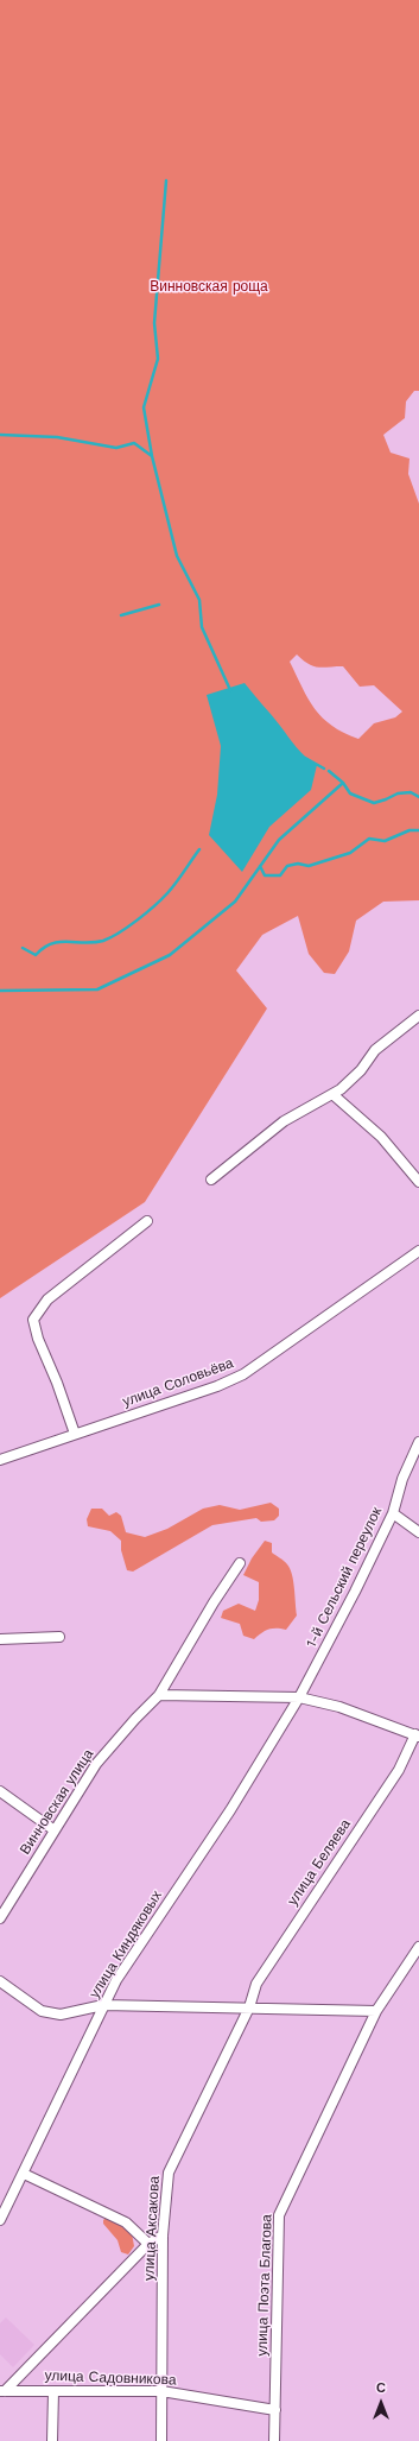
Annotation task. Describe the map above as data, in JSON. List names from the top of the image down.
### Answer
{
  "streets": {
    "street": [
      "улица Соловьёва",
      "1-й Сельский переулок",
      "Винновская улица",
      "улица Беляева",
      "улица Киндяковых",
      "улица Аксакова",
      "улица Поэта Благова",
      "улица Садовникова"
    ]
  },
  "crossings": [
    ["1-й Сельский переулок", "улица Киндяковых"],
    ["улица Беляева", "улица Аксакова"],
    ["улица Аксакова", "улица Садовникова"],
    ["улица Поэта Благова", "улица Садовникова"]
  ],
  "parks": ["Винновская роща"],
  "north": "top"
}
